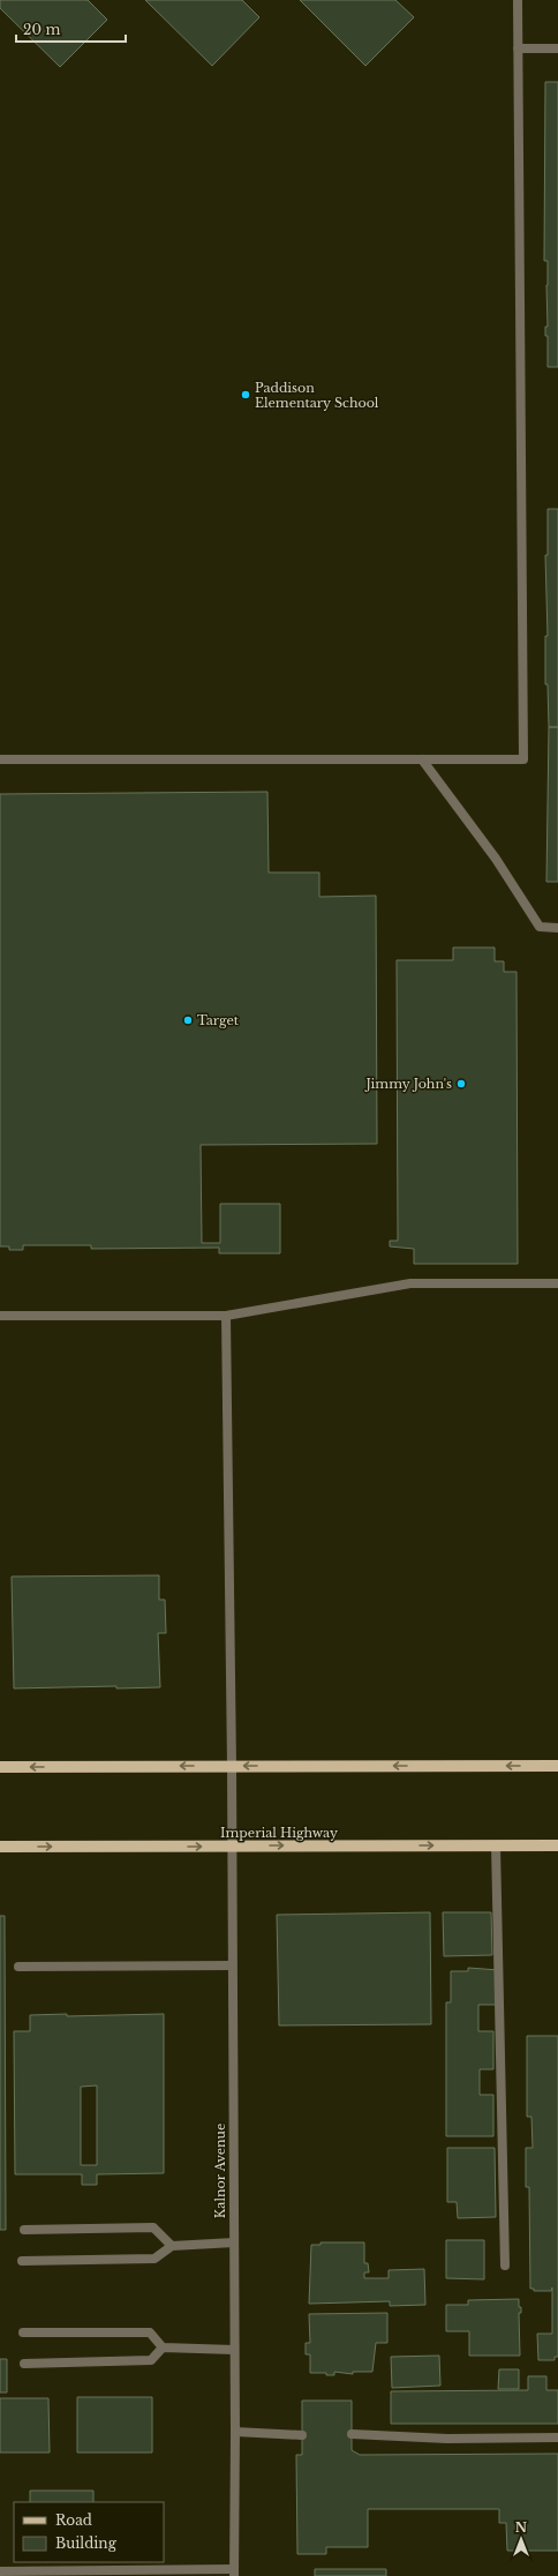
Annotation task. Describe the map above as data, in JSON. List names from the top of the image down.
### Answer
{
  "streets": {
    "main road": ["Imperial Highway"],
    "street": ["Kalnor Avenue"]
  },
  "crossings": [
    ["Imperial Highway", "Kalnor Avenue"]
  ],
  "places": ["Paddison Elementary School", "Target", "Jimmy John's"],
  "legend": ["Road", "Building"],
  "scale_bar": "20 m",
  "north": "top"
}
